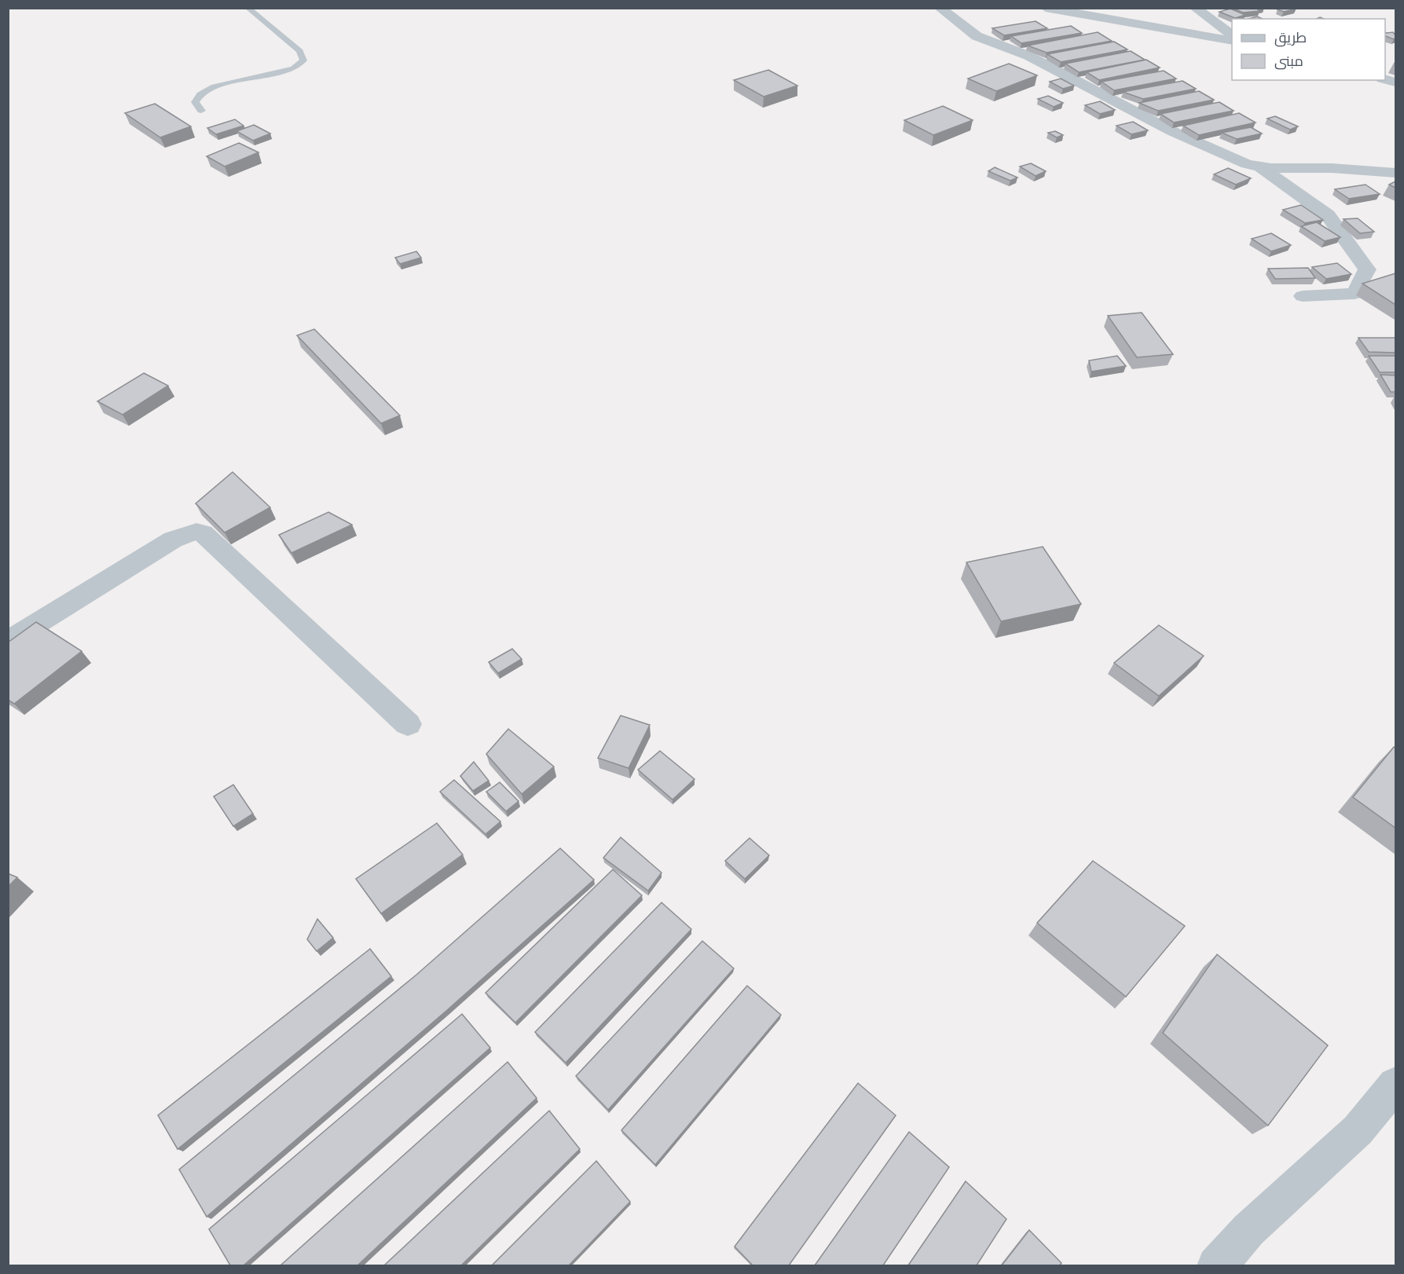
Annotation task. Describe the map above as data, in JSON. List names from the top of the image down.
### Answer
{
  "legend": ["طريق", "مبنى"]
}
